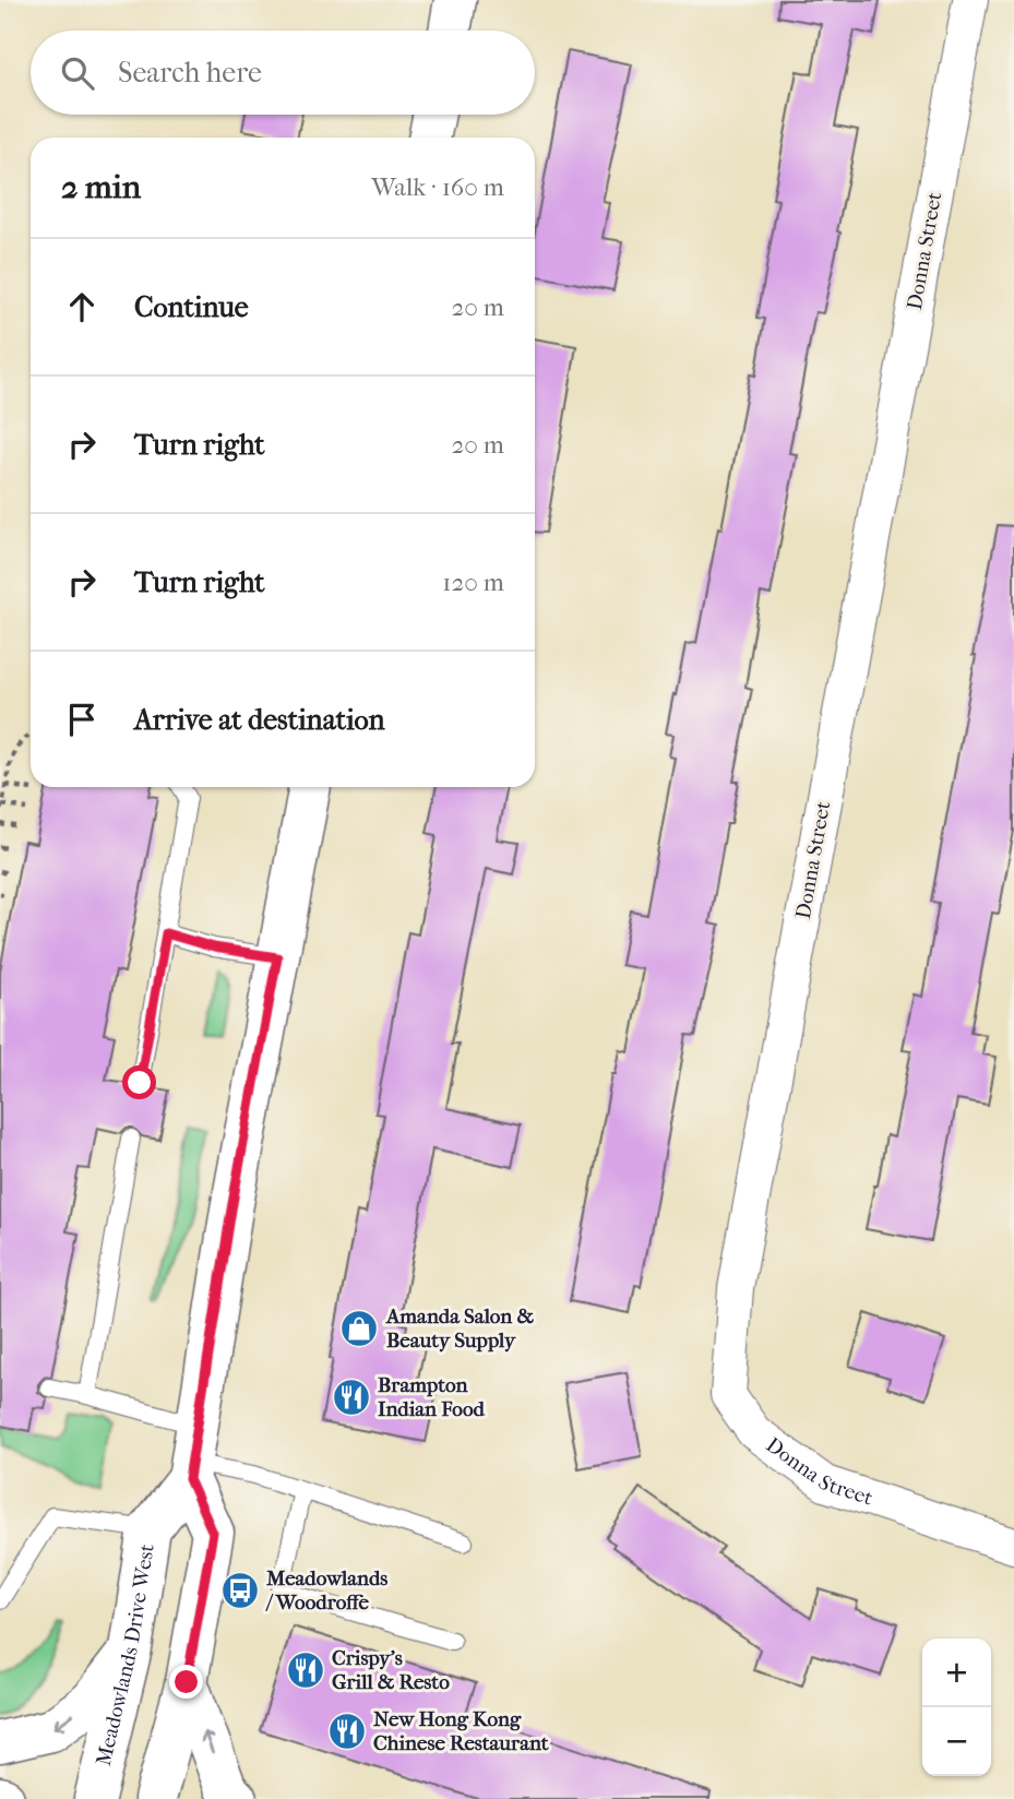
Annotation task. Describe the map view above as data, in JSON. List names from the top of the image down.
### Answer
{
  "streets": {
    "main road": ["Meadowlands Drive West"],
    "street": ["Donna Street"]
  },
  "places": {
    "shop": ["Amanda Salon & Beauty Supply"],
    "restaurant": ["Brampton Indian Food", "Crispy's Grill & Resto", "New Hong Kong Chinese Restaurant"],
    "bus stop": ["Meadowlands / Woodroffe"]
  },
  "page": {
    "search": "Search here",
    "heading": ["2 min", "Walk · 160 m"],
    "list": [
      ["Continue", "20 m"],
      ["Turn right", "20 m"],
      ["Turn right", "120 m"],
      "Arrive at destination"
    ],
    "map_buttons": ["+", "−"]
  }
}
